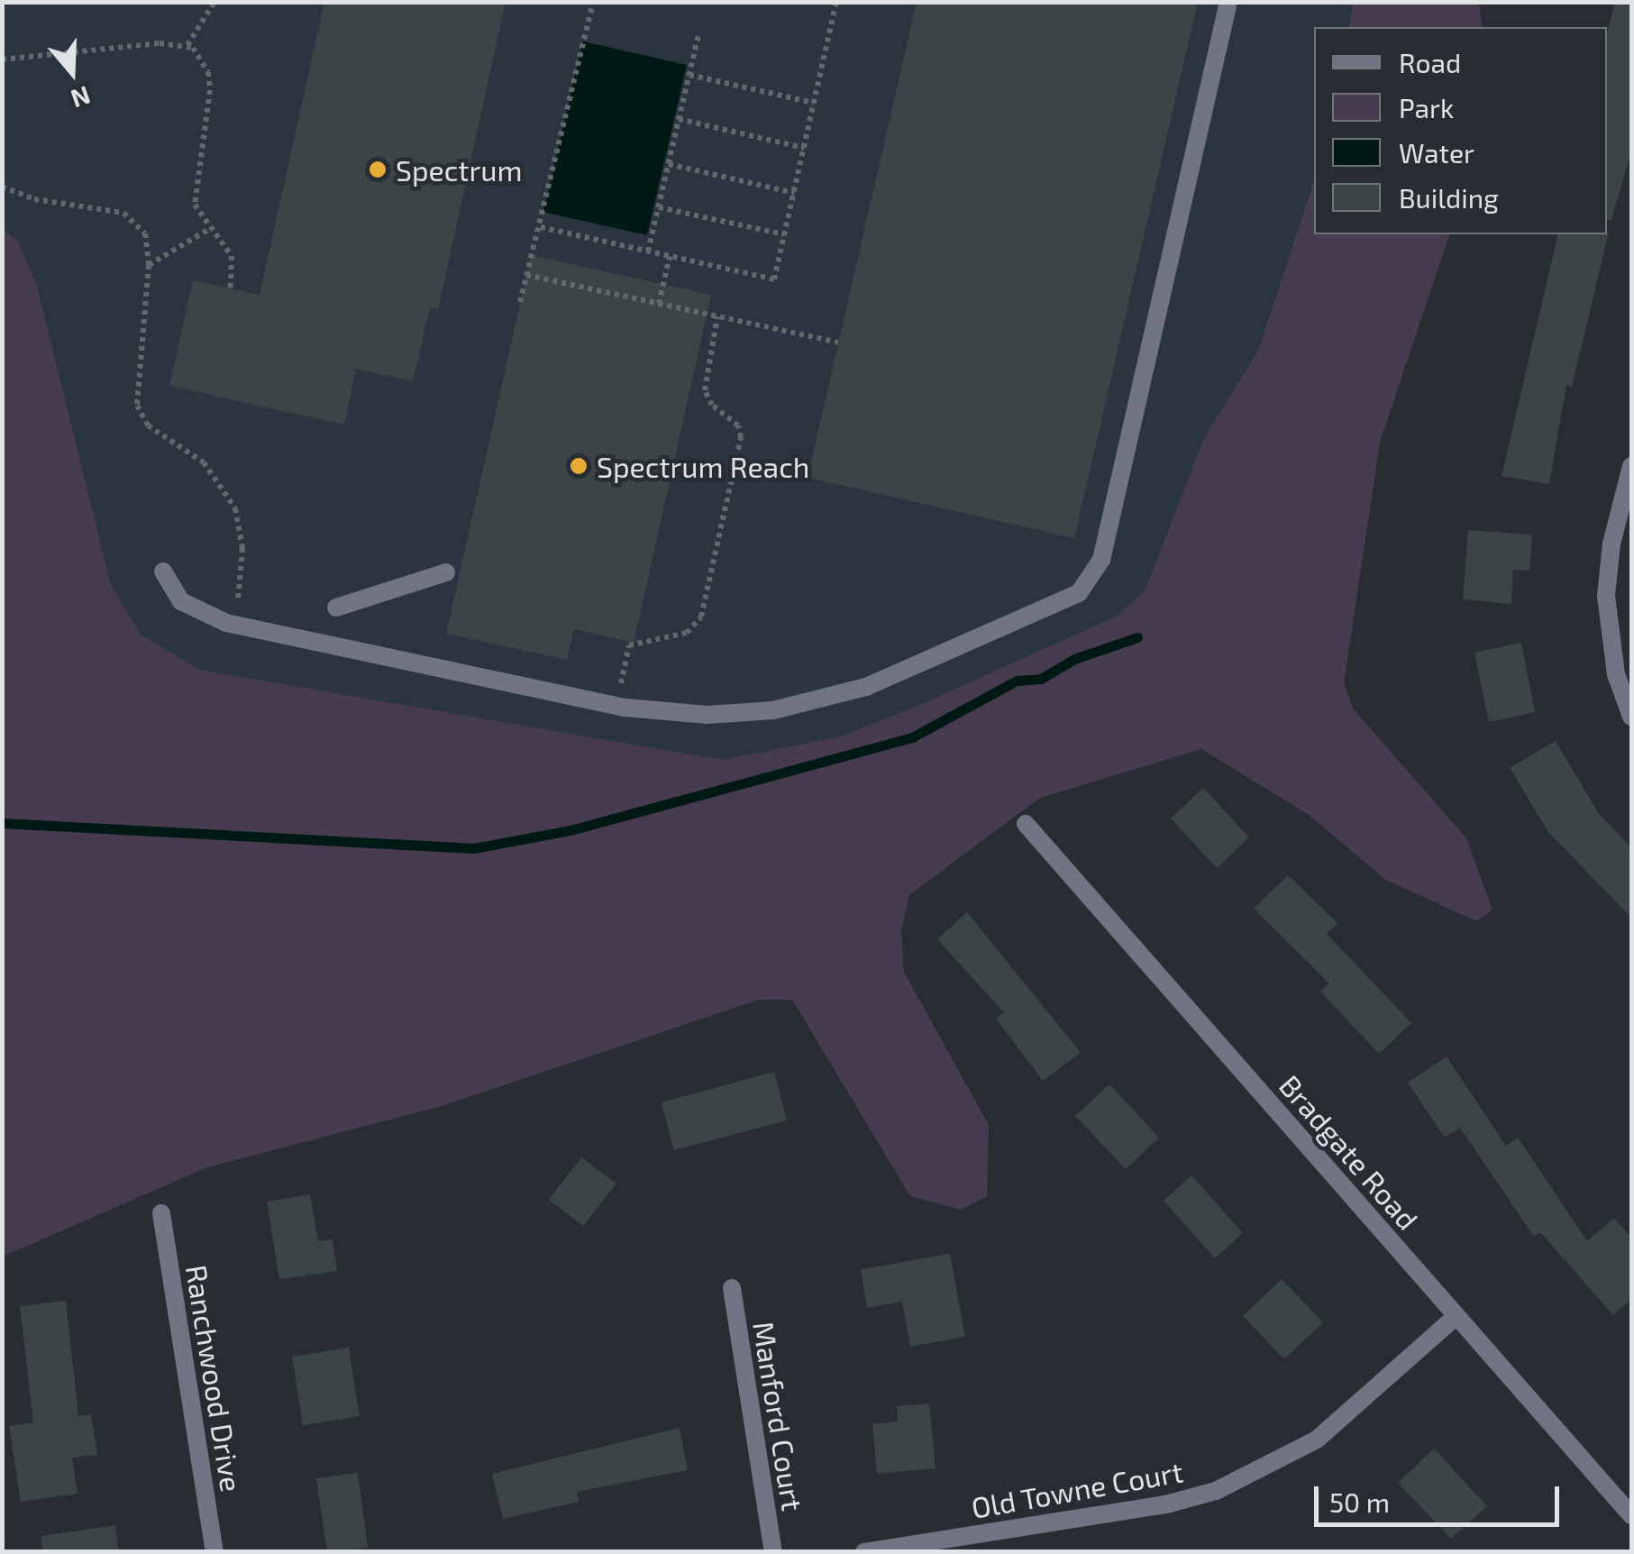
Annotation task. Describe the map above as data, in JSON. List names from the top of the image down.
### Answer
{
  "streets": {
    "street": [
      "Bradgate Road",
      "Ranchwood Drive",
      "Manford Court",
      "Old Towne Court"
    ]
  },
  "crossings": [
    ["Bradgate Road", "Old Towne Court"]
  ],
  "places": ["Spectrum", "Spectrum Reach"],
  "legend": [
    "Road",
    "Park",
    "Water",
    "Building"
  ],
  "scale_bar": "50 m",
  "north": "bottom"
}
